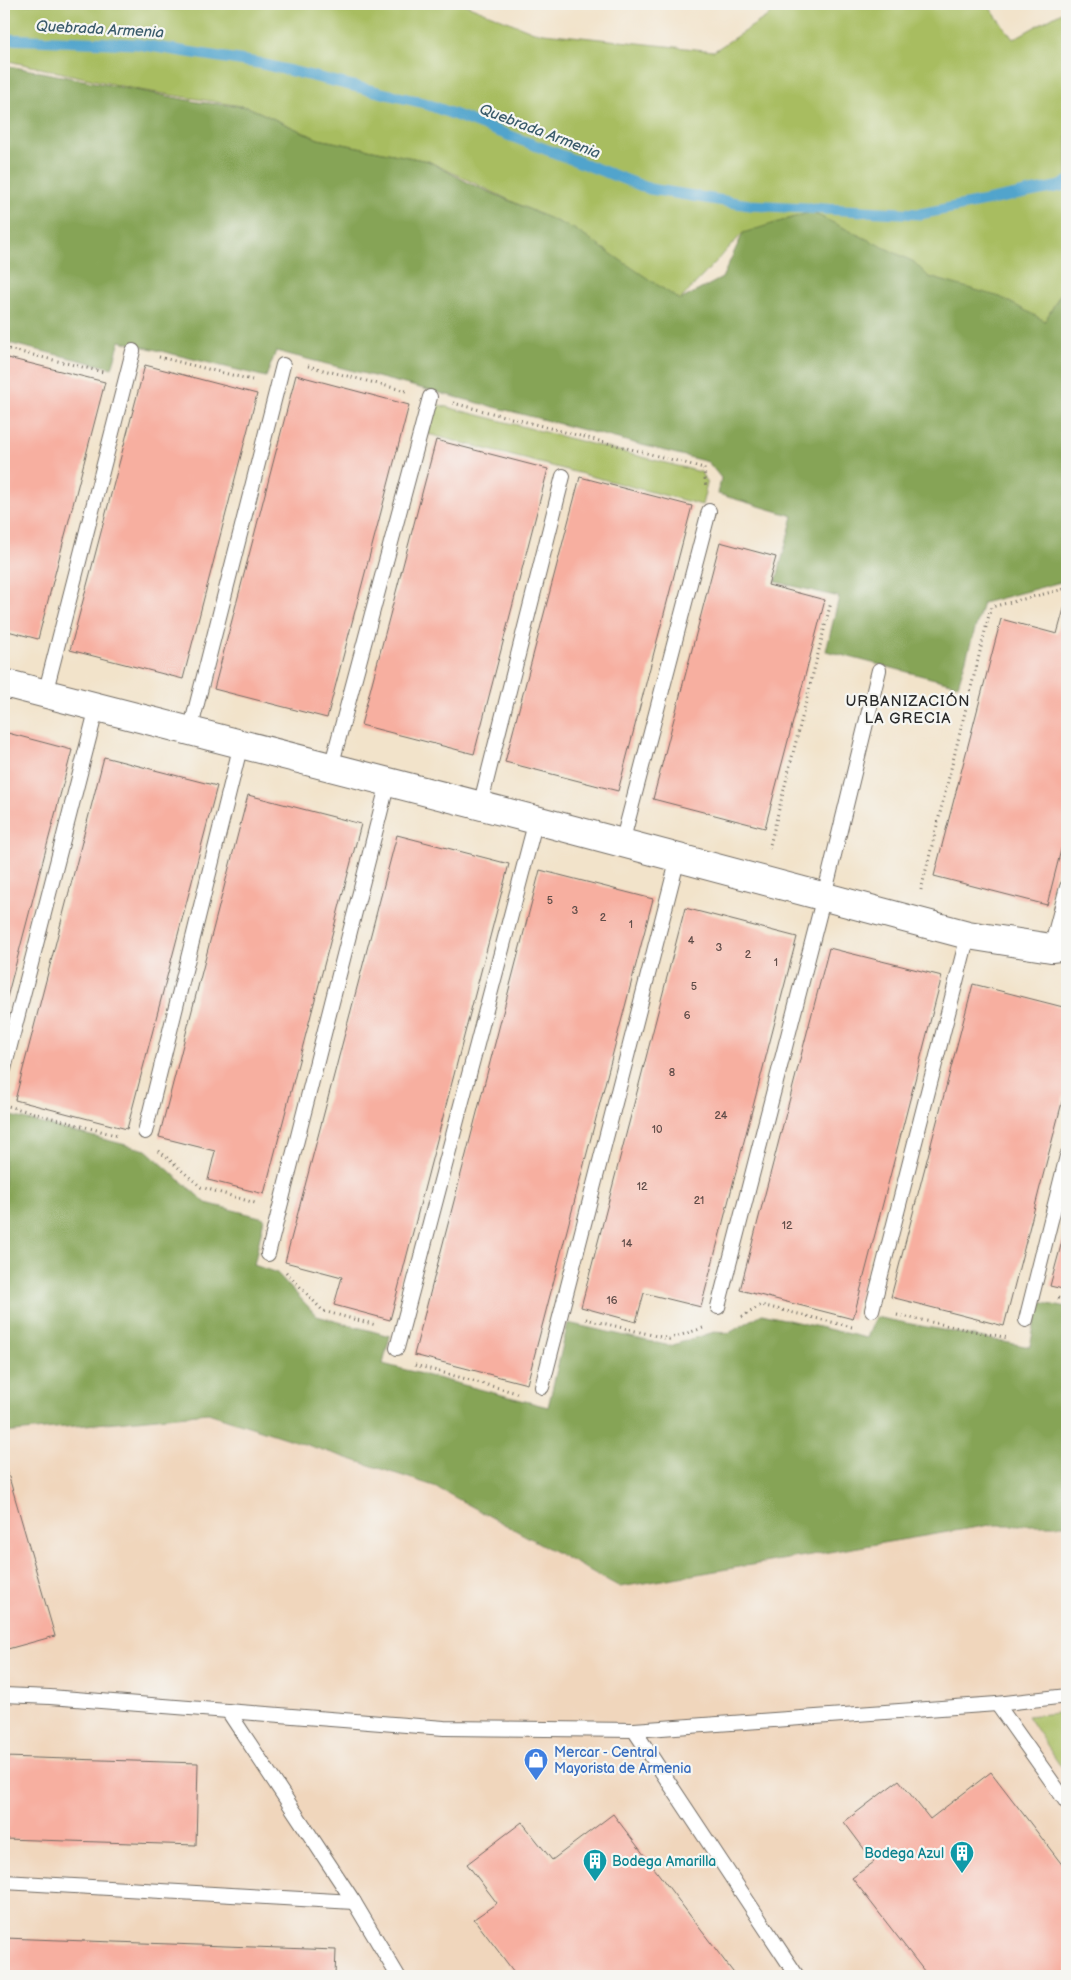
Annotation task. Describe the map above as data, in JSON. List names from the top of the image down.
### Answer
{
  "districts": ["URBANIZACIÓN LA GRECIA"],
  "water": ["Quebrada Armenia"],
  "places": {
    "shop": ["Mercar - Central Mayorista de Armenia"],
    "building": ["Bodega Azul", "Bodega Amarilla"]
  },
  "house_numbers": [
    "5",
    "3",
    "2",
    "1",
    "4",
    "3",
    "2",
    "1",
    "5",
    "6",
    "8",
    "24",
    "10",
    "12",
    "21",
    "12",
    "14",
    "16"
  ]
}
